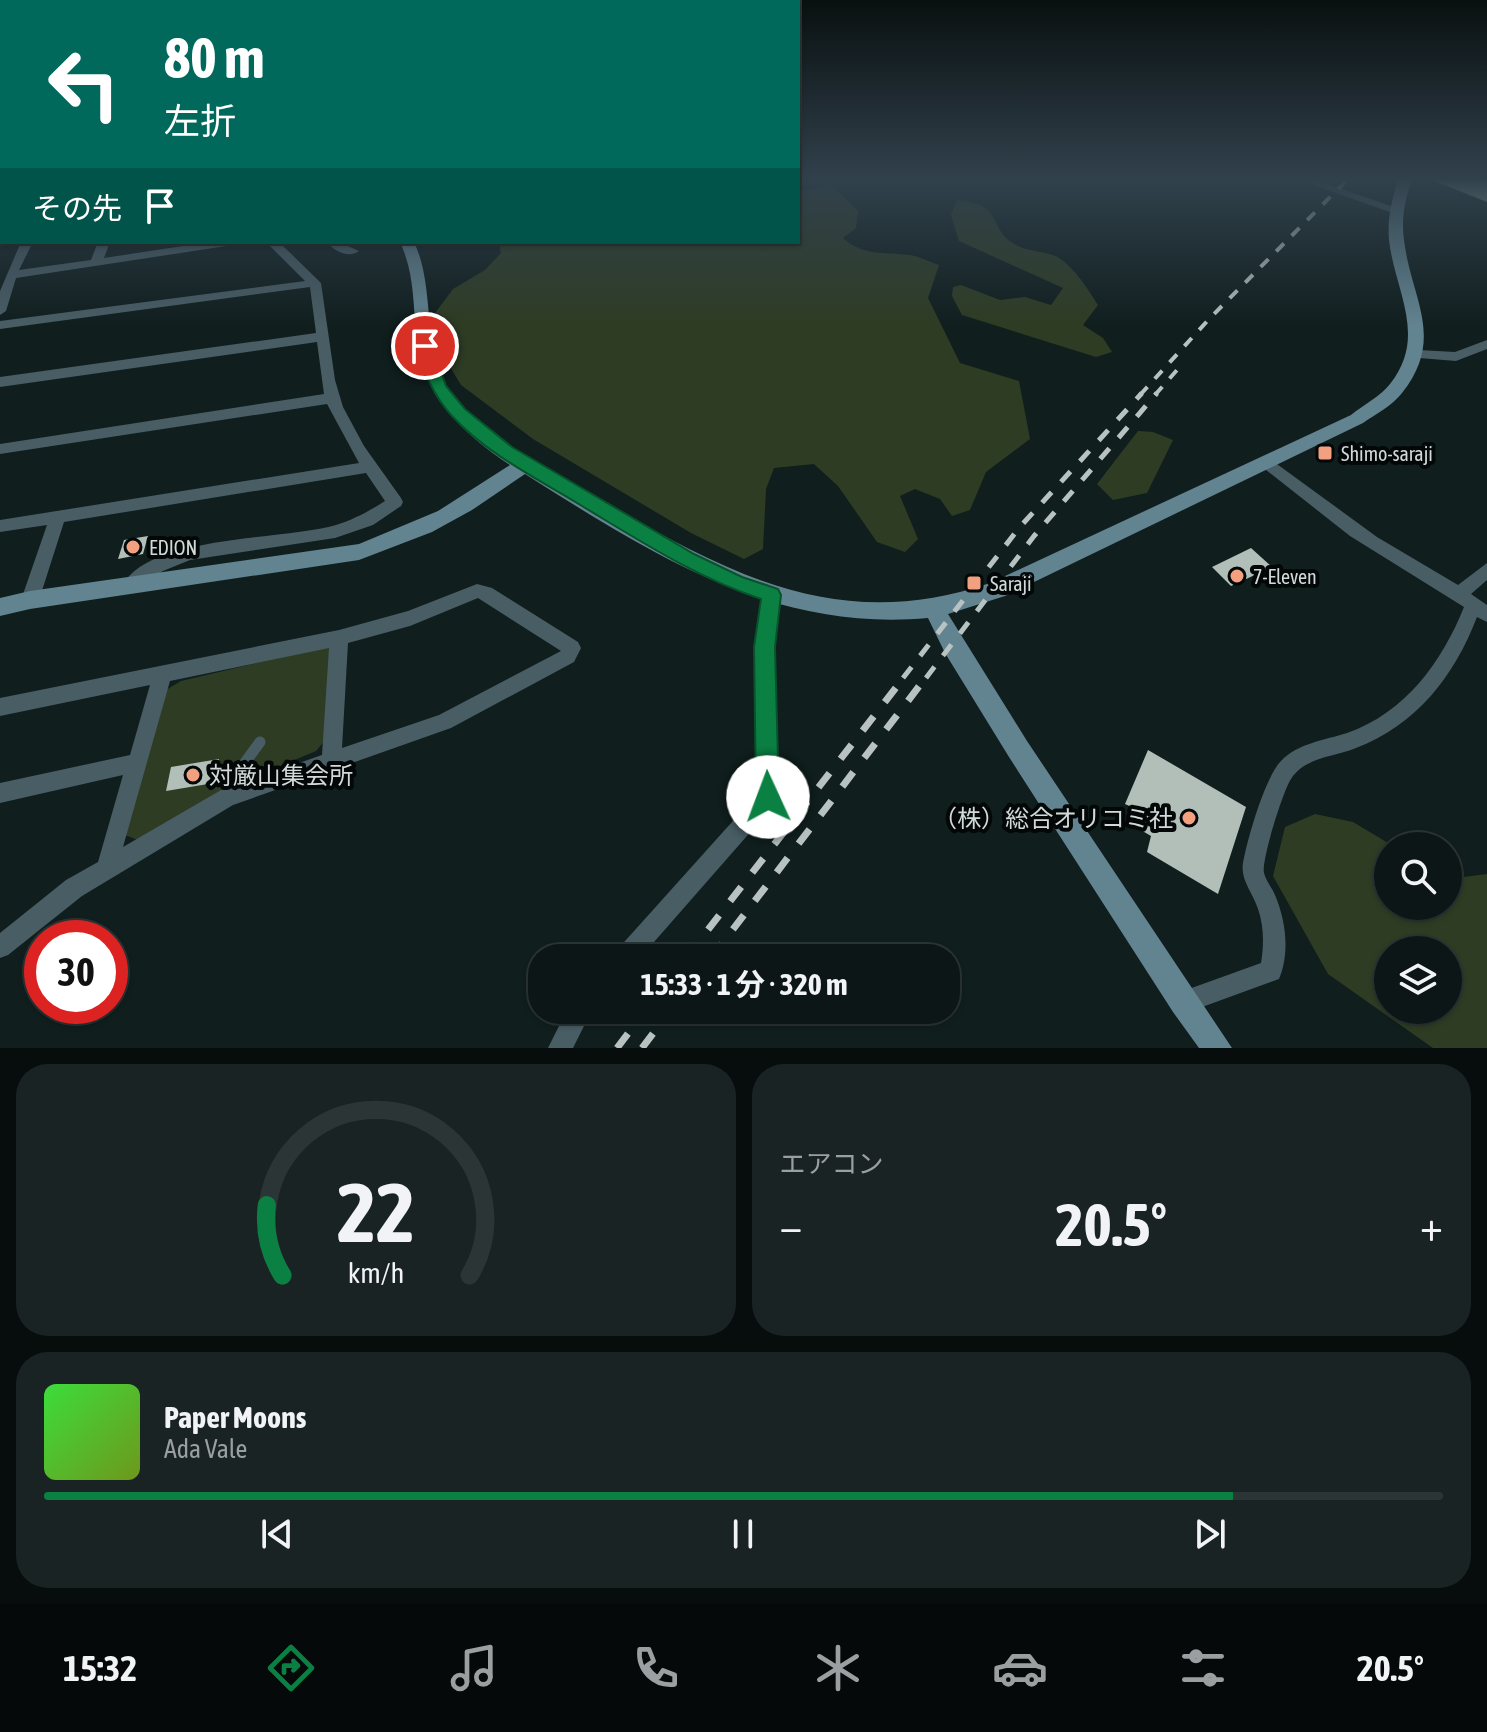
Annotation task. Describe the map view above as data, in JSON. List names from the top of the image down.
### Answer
{
  "places": {
    "transit": ["Shimo-saraji", "Saraji"],
    "other": [
      "EDION",
      "7-Eleven",
      "対厳山集会所",
      "（株）総合オリコミ社"
    ]
  },
  "page": {
    "turn": ["80 m", "左折"],
    "then": "その先",
    "limit": "30",
    "trip": "15:33 · 1 分 · 320 m",
    "tile": "エアコン",
    "heat": ["−", "20.5°", "+"],
    "song": ["Paper Moons", "Ada Vale"],
    "tabs": ["15:32", "20.5°"],
    "gauge": ["22", "km/h"]
  }
}
